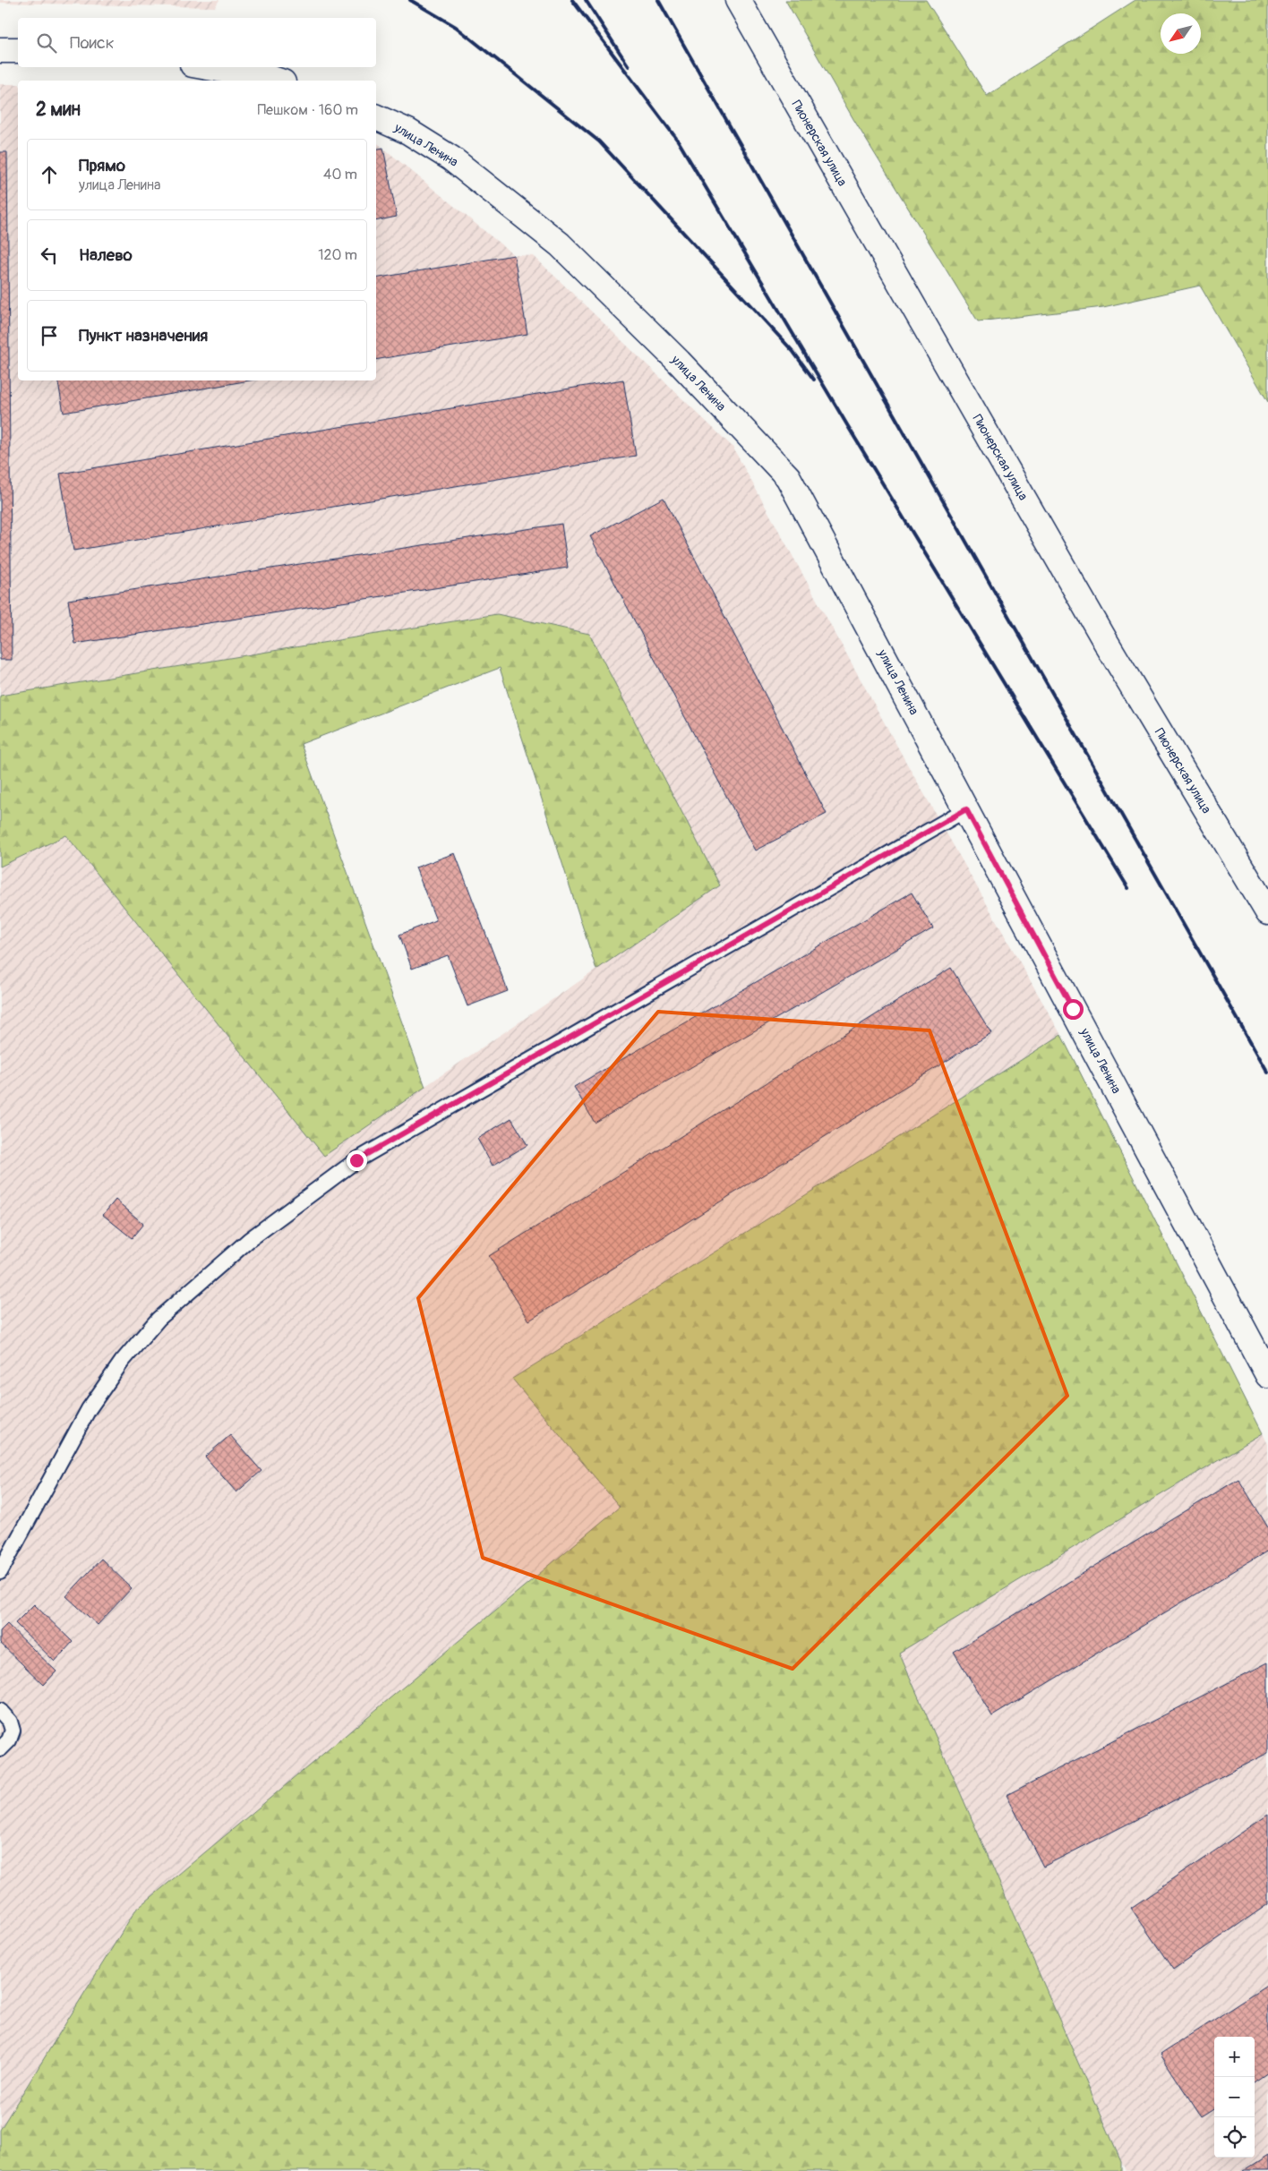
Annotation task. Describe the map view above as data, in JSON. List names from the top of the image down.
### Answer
{
  "streets": {
    "street": ["Пионерская улица", "улица Ленина"]
  },
  "north": "bottom left",
  "page": {
    "search": "Поиск",
    "heading": ["2 мин", "Пешком · 160 m"],
    "list": [
      ["Прямо", "улица Ленина", "40 m"],
      ["Налево", "120 m"],
      "Пункт назначения"
    ],
    "map_buttons": ["+", "−"]
  }
}
